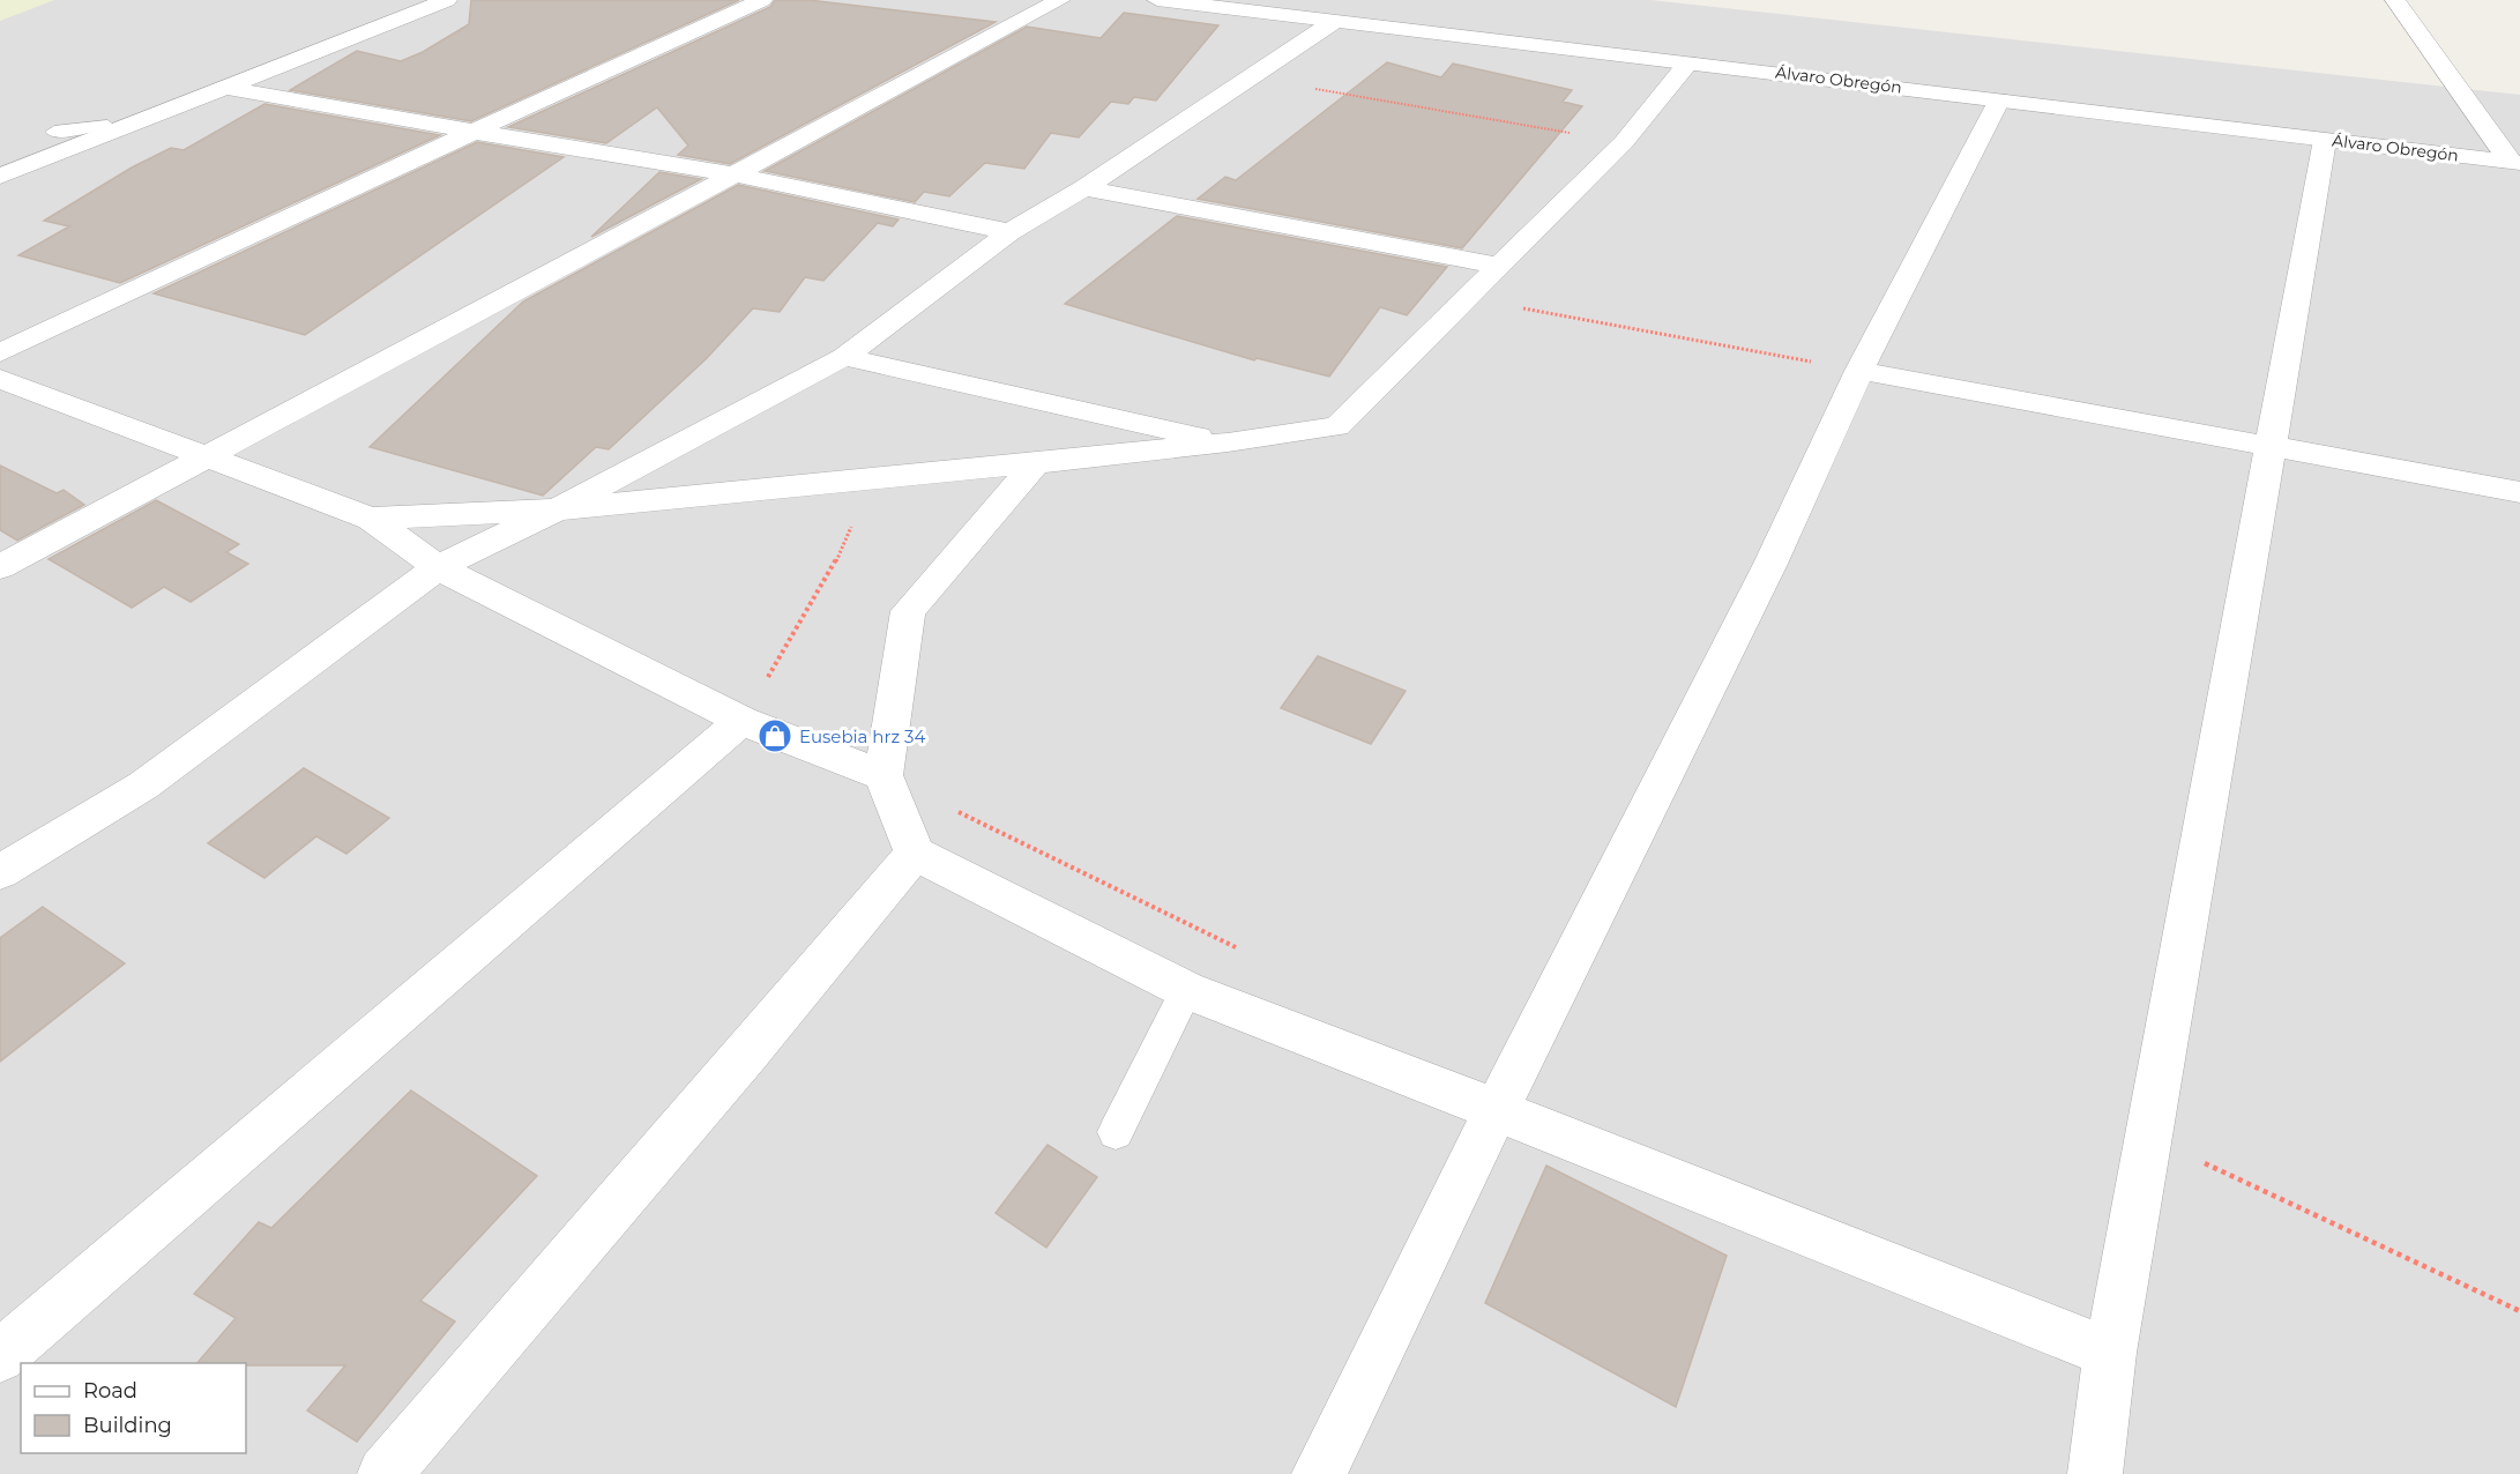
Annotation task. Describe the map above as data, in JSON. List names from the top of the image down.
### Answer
{
  "streets": {
    "street": ["Álvaro Obregón"]
  },
  "places": {
    "shop": ["Eusebia hrz 34"]
  },
  "legend": ["Road", "Building"]
}
